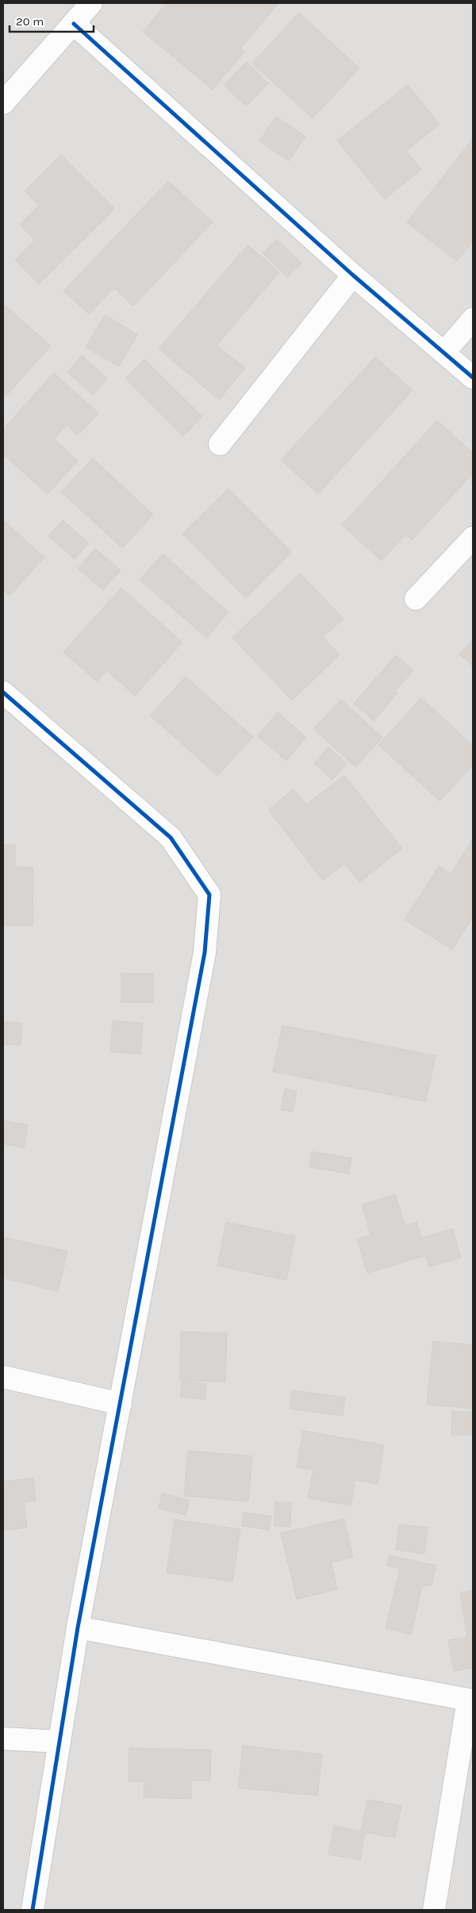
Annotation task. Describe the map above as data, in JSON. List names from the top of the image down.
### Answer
{
  "scale_bar": "20 m"
}
